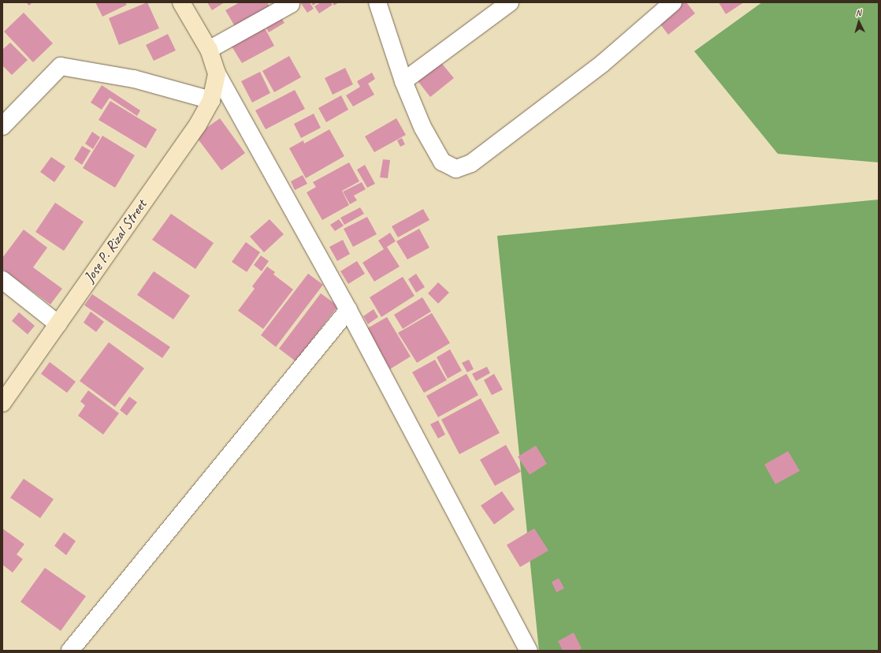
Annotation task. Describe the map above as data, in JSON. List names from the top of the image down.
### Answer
{
  "streets": {
    "street": ["Jose P. Rizal Street"]
  },
  "north": "top"
}
